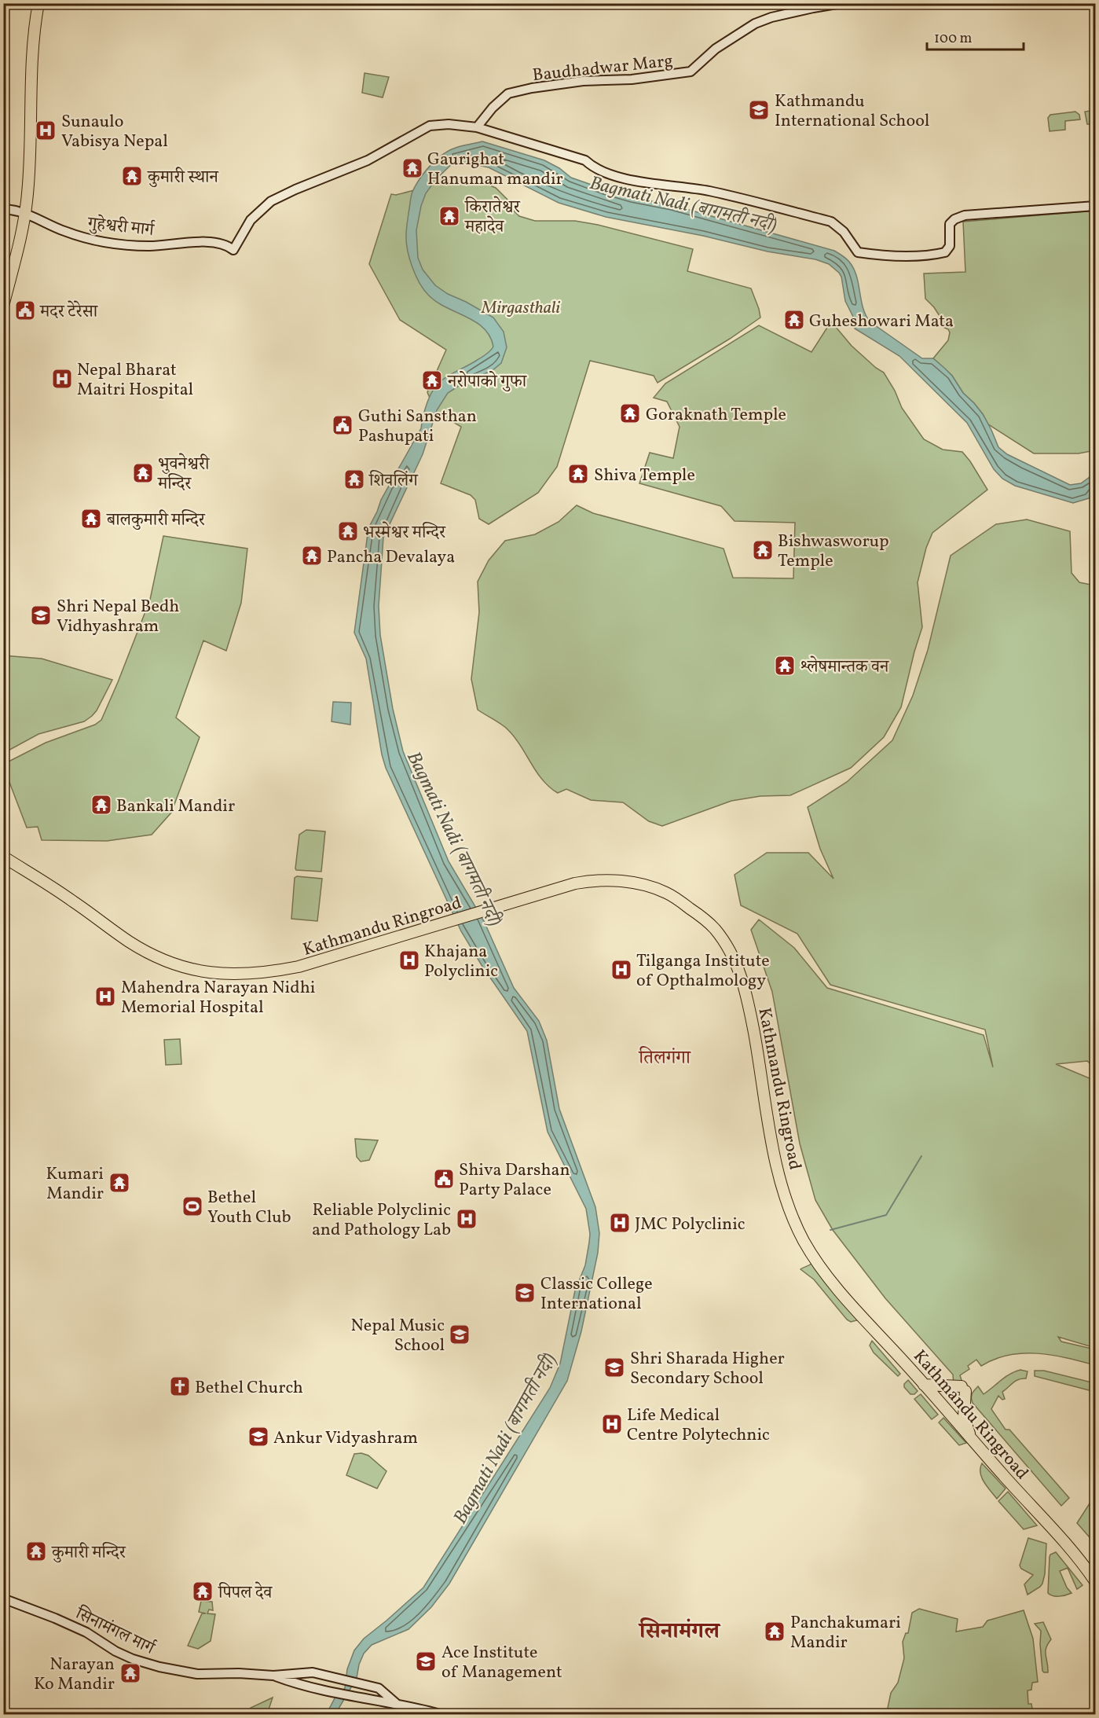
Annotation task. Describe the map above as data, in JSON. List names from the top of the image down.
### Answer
{
  "streets": {
    "highway": ["Kathmandu Ringroad"],
    "main road": ["Baudhadwar Marg", "गुहेश्वरी मार्ग", "सिनामंगल मार्ग"]
  },
  "districts": ["तिलगंगा", "सिनामंगल"],
  "water": ["Bagmati Nadi (बागमती नदी)"],
  "parks": ["Mirgasthali"],
  "places": {
    "school or university": [
      "Kathmandu International School",
      "Shri Nepal Bedh Vidhyashram",
      "Classic College International",
      "Nepal Music School",
      "Shri Sharada Higher Secondary School",
      "Ankur Vidyashram",
      "Ace Institute of Management"
    ],
    "hospital": [
      "Sunaulo Vabisya Nepal",
      "Nepal Bharat Maitri Hospital",
      "Khajana Polyclinic",
      "Tilganga Institute of Opthalmology",
      "Mahendra Narayan Nidhi Memorial Hospital",
      "Reliable Polyclinic and Pathology Lab",
      "JMC Polyclinic",
      "Life Medical Centre Polytechnic"
    ],
    "temple": [
      "Gaurighat Hanuman mandir",
      "कुमारी स्थान",
      "किरातेश्वर महादेव",
      "Guheshowari Mata",
      "नरोपाको गुफा",
      "Goraknath Temple",
      "भुवनेश्वरी मन्दिर",
      "Shiva Temple",
      "शिवलिंग",
      "बालकुमारी मन्दिर",
      "भस्मेश्वर मन्दिर",
      "Bishwasworup Temple",
      "Pancha Devalaya",
      "श्लेषमान्तक वन",
      "Bankali Mandir",
      "Kumari Mandir",
      "कुमारी मन्दिर",
      "पिपल देव",
      "Panchakumari Mandir",
      "Narayan Ko Mandir"
    ],
    "public building": ["मदर टेरेसा", "Guthi Sansthan Pashupati", "Shiva Darshan Party Palace"],
    "sports": ["Bethel Youth Club"],
    "church": ["Bethel Church"]
  },
  "scale_bar": "100 m"
}
